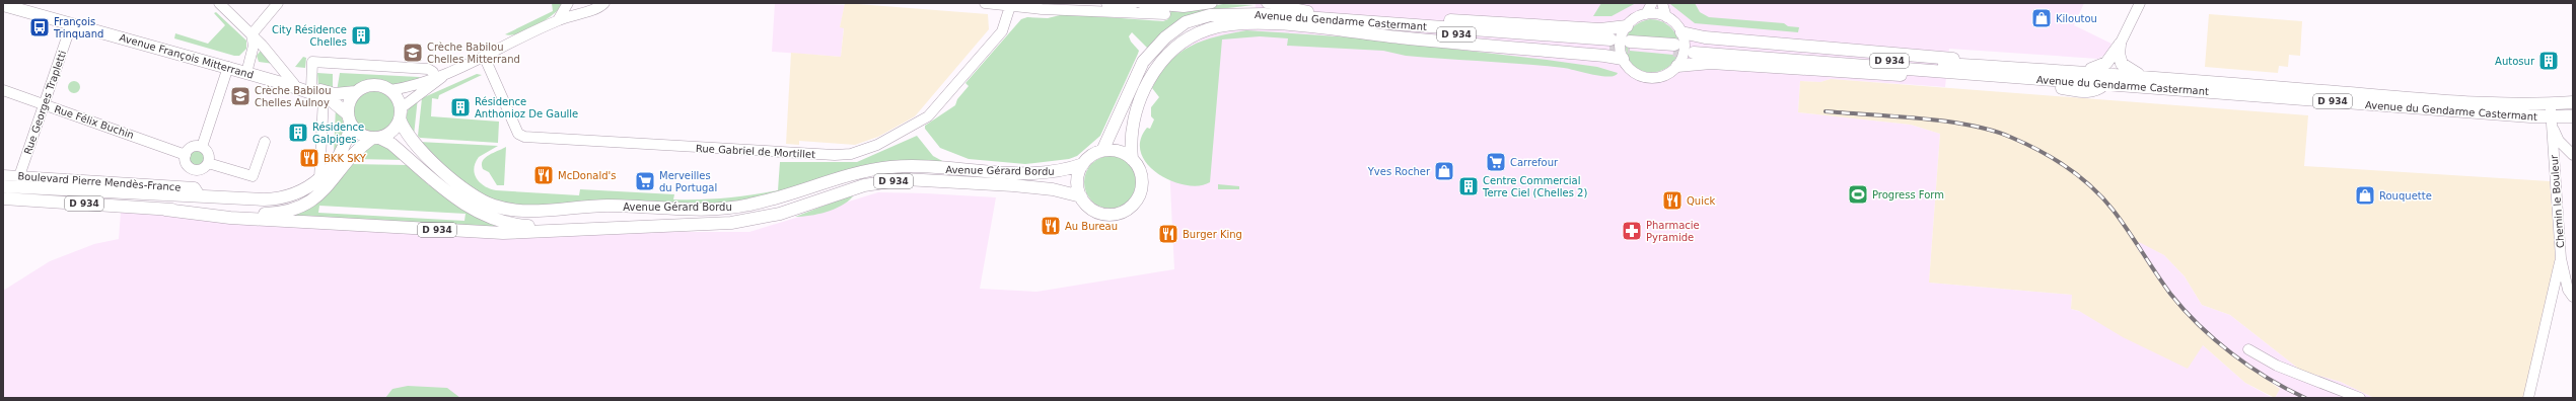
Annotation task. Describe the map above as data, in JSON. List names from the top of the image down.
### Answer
{
  "streets": {
    "main road": [
      "Avenue du Gendarme Castermant",
      "D 934",
      "Avenue François Mitterrand",
      "Avenue Gérard Bordu",
      "Boulevard Pierre Mendès-France"
    ],
    "street": [
      "Rue Georges Trapletti",
      "Rue Félix Buchin",
      "Rue Gabriel de Mortillet",
      "Chemin le Bouleur"
    ]
  },
  "crossings": [
    ["Avenue du Gendarme Castermant", "D 934"],
    ["Avenue du Gendarme Castermant", "Avenue Gérard Bordu"],
    ["Avenue du Gendarme Castermant", "Chemin le Bouleur"],
    ["D 934", "Avenue François Mitterrand"],
    ["D 934", "Avenue Gérard Bordu"],
    ["D 934", "Boulevard Pierre Mendès-France"],
    ["D 934", "Chemin le Bouleur"],
    ["Avenue François Mitterrand", "Rue Georges Trapletti"],
    ["Avenue François Mitterrand", "Avenue Gérard Bordu"],
    ["Avenue François Mitterrand", "Boulevard Pierre Mendès-France"],
    ["Rue Georges Trapletti", "Rue Félix Buchin"],
    ["Rue Georges Trapletti", "Boulevard Pierre Mendès-France"],
    ["Rue Félix Buchin", "Boulevard Pierre Mendès-France"],
    ["Avenue Gérard Bordu", "Boulevard Pierre Mendès-France"]
  ],
  "places": {
    "shop": ["Kiloutou", "Yves Rocher", "Rouquette"],
    "bus stop": ["François Trinquand"],
    "building": [
      "City Résidence Chelles",
      "Autosur",
      "Résidence Anthonioz De Gaulle",
      "Résidence Galpiges",
      "Centre Commercial Terre Ciel (Chelles 2)"
    ],
    "school or university": ["Crèche Babilou Chelles Mitterrand", "Crèche Babilou Chelles Aulnoy"],
    "restaurant": [
      "BKK SKY",
      "McDonald's",
      "Quick",
      "Au Bureau",
      "Burger King"
    ],
    "supermarket": ["Carrefour", "Merveilles du Portugal"],
    "sports": ["Progress Form"],
    "pharmacy": ["Pharmacie Pyramide"]
  }
}
